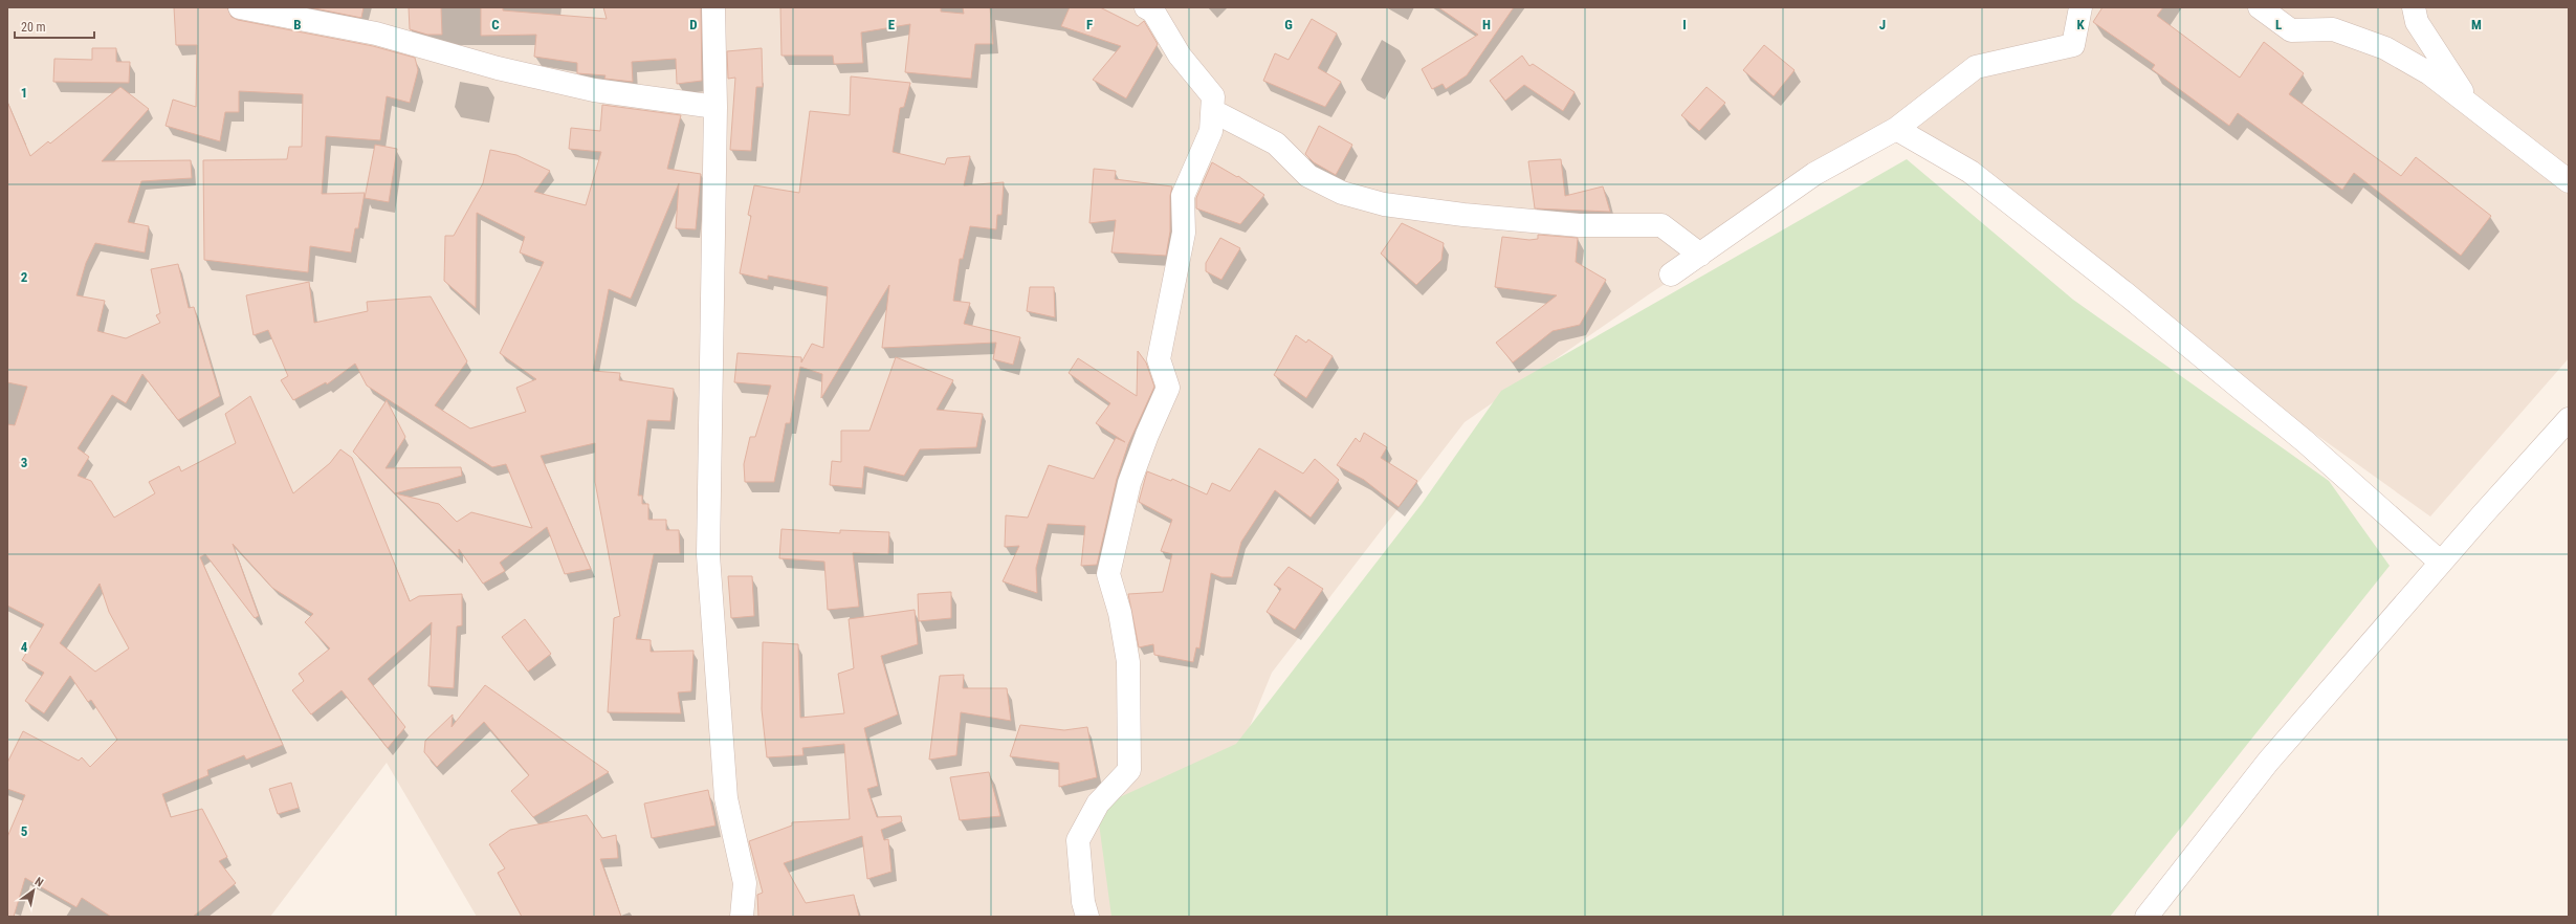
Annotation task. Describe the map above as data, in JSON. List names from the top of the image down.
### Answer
{
  "scale_bar": "20 m",
  "north": "top right",
  "grid": {
    "columns": [
      "B",
      "C",
      "D",
      "E",
      "F",
      "G",
      "H",
      "I",
      "J",
      "K",
      "L",
      "M"
    ],
    "rows": [
      "1",
      "2",
      "3",
      "4",
      "5"
    ]
  }
}
